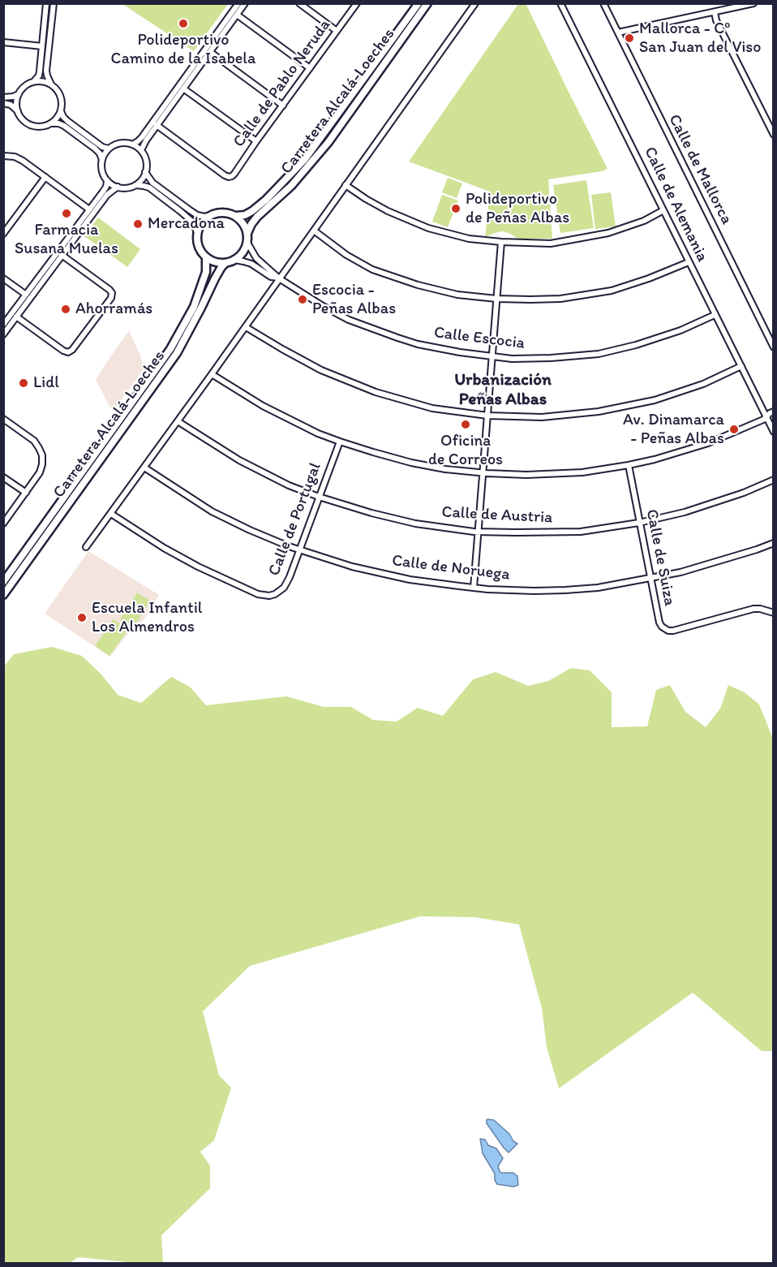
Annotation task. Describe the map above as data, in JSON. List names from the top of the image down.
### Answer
{
  "streets": {
    "main road": ["Carretera Alcalá-Loeches"],
    "street": [
      "Calle de Pablo Neruda",
      "Calle de Mallorca",
      "Calle de Alemania",
      "Calle Escocia",
      "Calle de Austria",
      "Calle de Portugal",
      "Calle de Suiza",
      "Calle de Noruega"
    ]
  },
  "crossings": [
    ["Carretera Alcalá-Loeches", "Calle Escocia"],
    ["Calle de Alemania", "Calle Escocia"],
    ["Calle de Austria", "Calle de Portugal"],
    ["Calle de Austria", "Calle de Suiza"],
    ["Calle de Portugal", "Calle de Noruega"],
    ["Calle de Suiza", "Calle de Noruega"]
  ],
  "districts": ["Urbanización Peñas Albas"],
  "places": [
    "Polideportivo Camino de la Isabela",
    "Mallorca - Cº San Juan del Viso",
    "Polideportivo de Peñas Albas",
    "Farmacia Susana Muelas",
    "Mercadona",
    "Escocia - Peñas Albas",
    "Ahorramás",
    "Lidl",
    "Oficina de Correos",
    "Av. Dinamarca - Peñas Albas",
    "Escuela Infantil Los Almendros"
  ]
}
